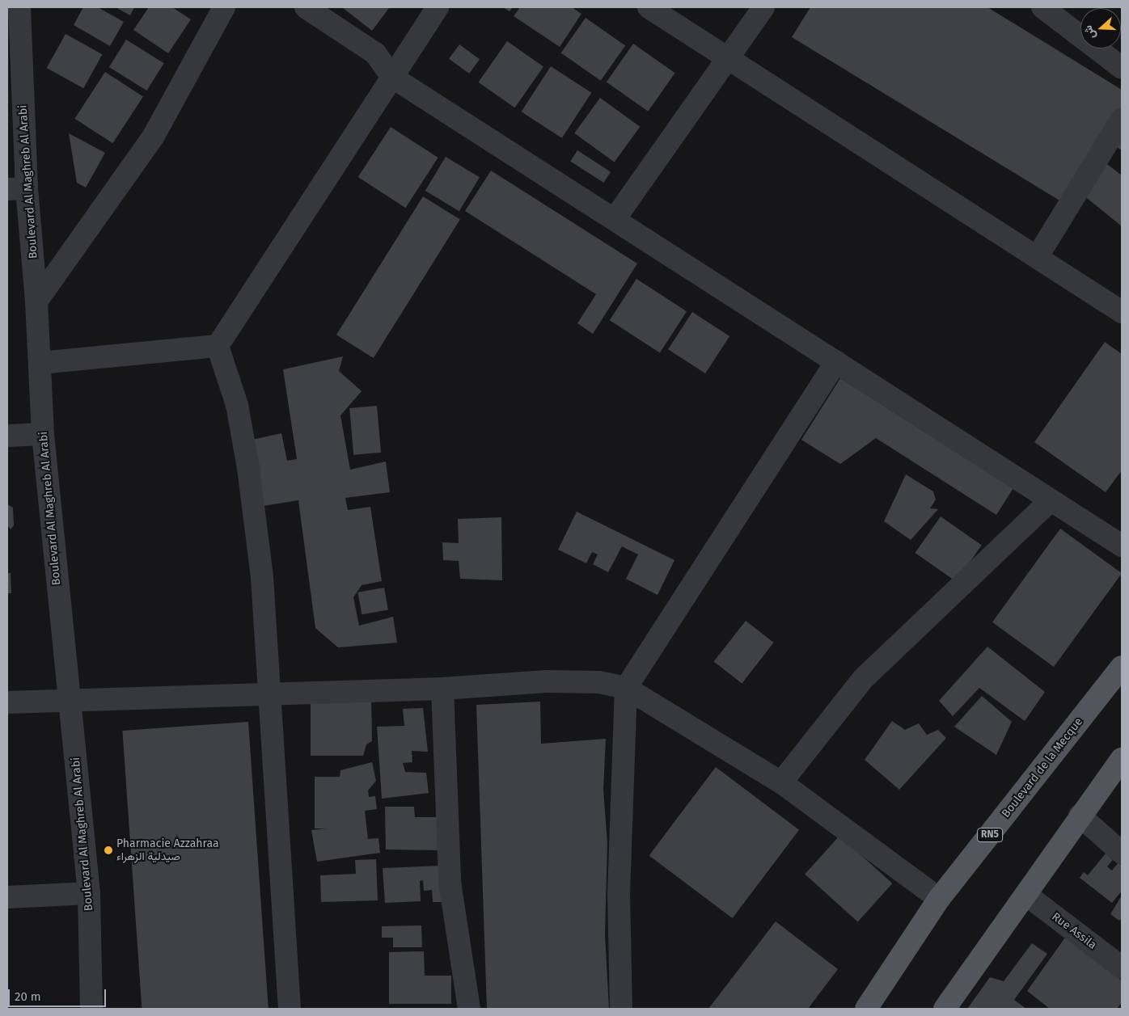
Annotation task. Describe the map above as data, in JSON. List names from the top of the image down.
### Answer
{
  "streets": {
    "main road": ["Boulevard de la Mecque", "RN5"],
    "street": ["Boulevard Al Maghreb Al Arabi", "Rue Assila"]
  },
  "places": ["Pharmacie Azzahraa صيدلية الزهراء"],
  "scale_bar": "20 m",
  "north": "left"
}
